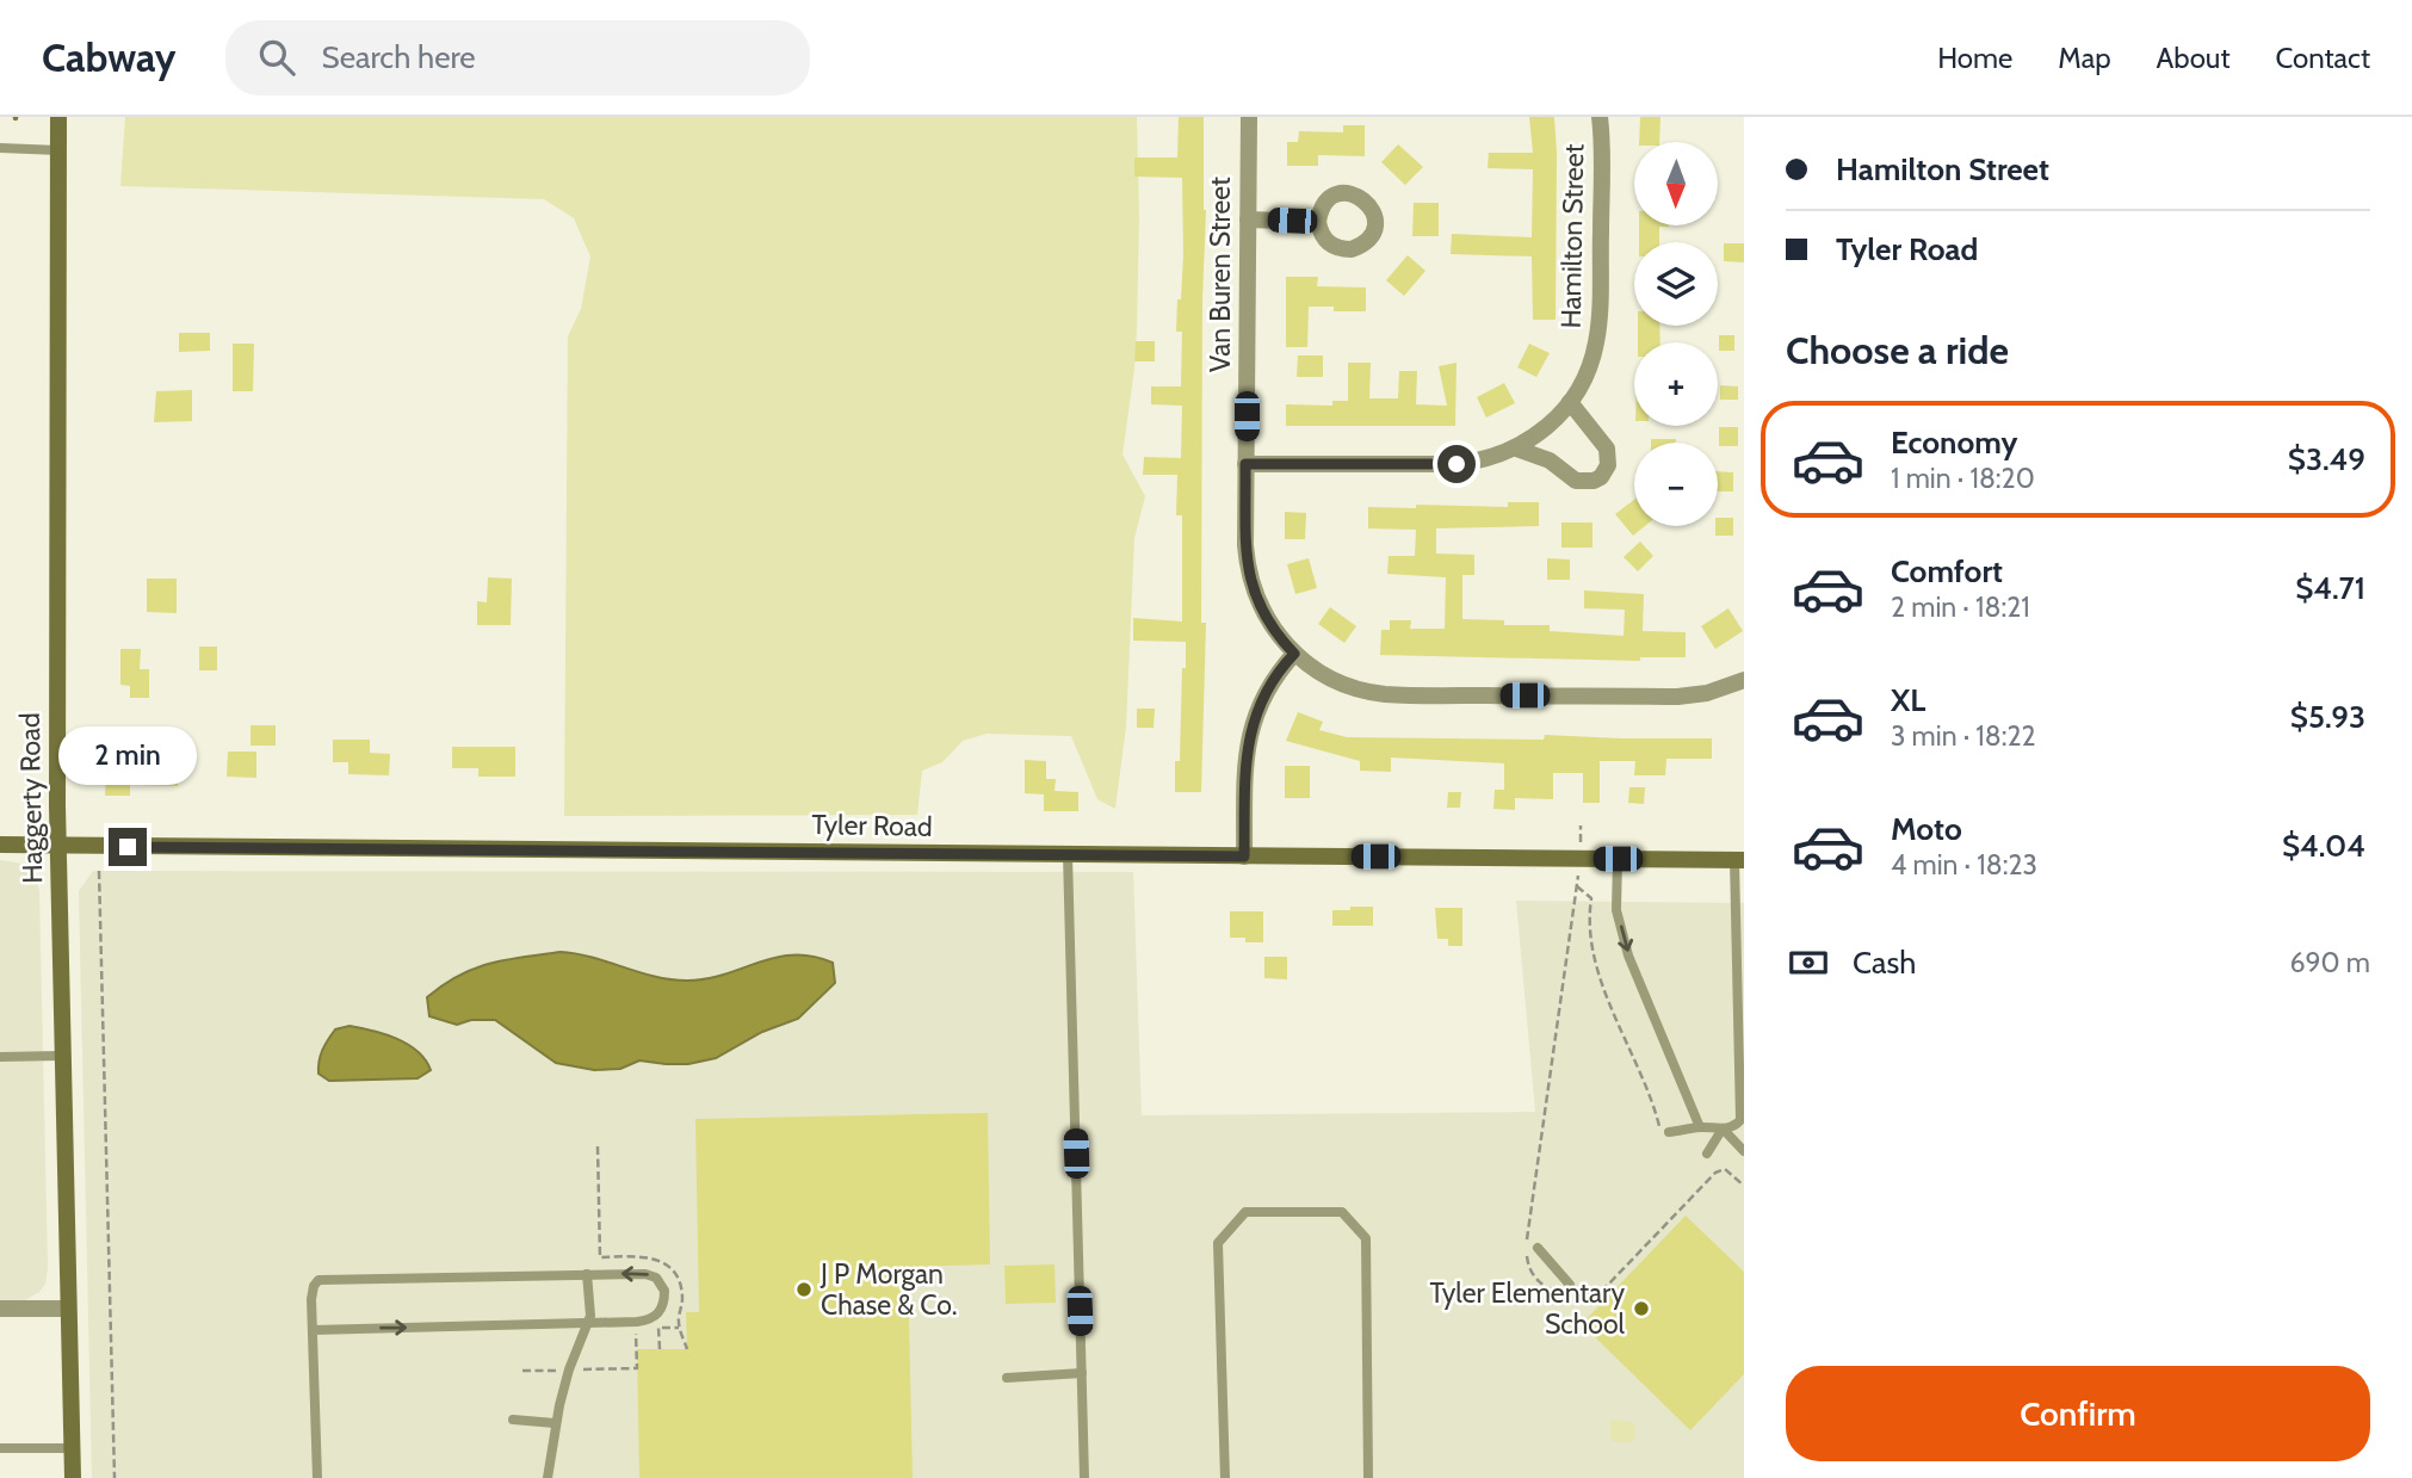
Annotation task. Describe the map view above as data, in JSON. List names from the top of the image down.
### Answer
{
  "streets": {
    "street": [
      "Hamilton Street",
      "Van Buren Street",
      "Haggerty Road",
      "Tyler Road"
    ]
  },
  "crossings": [
    ["Hamilton Street", "Van Buren Street"],
    ["Haggerty Road", "Tyler Road"]
  ],
  "places": ["J P Morgan Chase & Co.", "Tyler Elementary School"],
  "north": "bottom",
  "page": {
    "header": "Cabway",
    "search": "Search here",
    "nav": [
      "Home",
      "Map",
      "About",
      "Contact"
    ],
    "banner": ["Hamilton Street", "Tyler Road"],
    "map_buttons": ["+", "−"],
    "heading": "Choose a ride",
    "list": [
      {
        "name": "Economy",
        "note": "1 min · 18:20",
        "value": "$3.49"
      },
      {
        "name": "Comfort",
        "note": "2 min · 18:21",
        "value": "$4.71"
      },
      {
        "name": "XL",
        "note": "3 min · 18:22",
        "value": "$5.93"
      },
      {
        "name": "Moto",
        "note": "4 min · 18:23",
        "value": "$4.04"
      }
    ],
    "bubble": "2 min",
    "pay": ["Cash", "690 m"],
    "buttons": "Confirm"
  }
}
